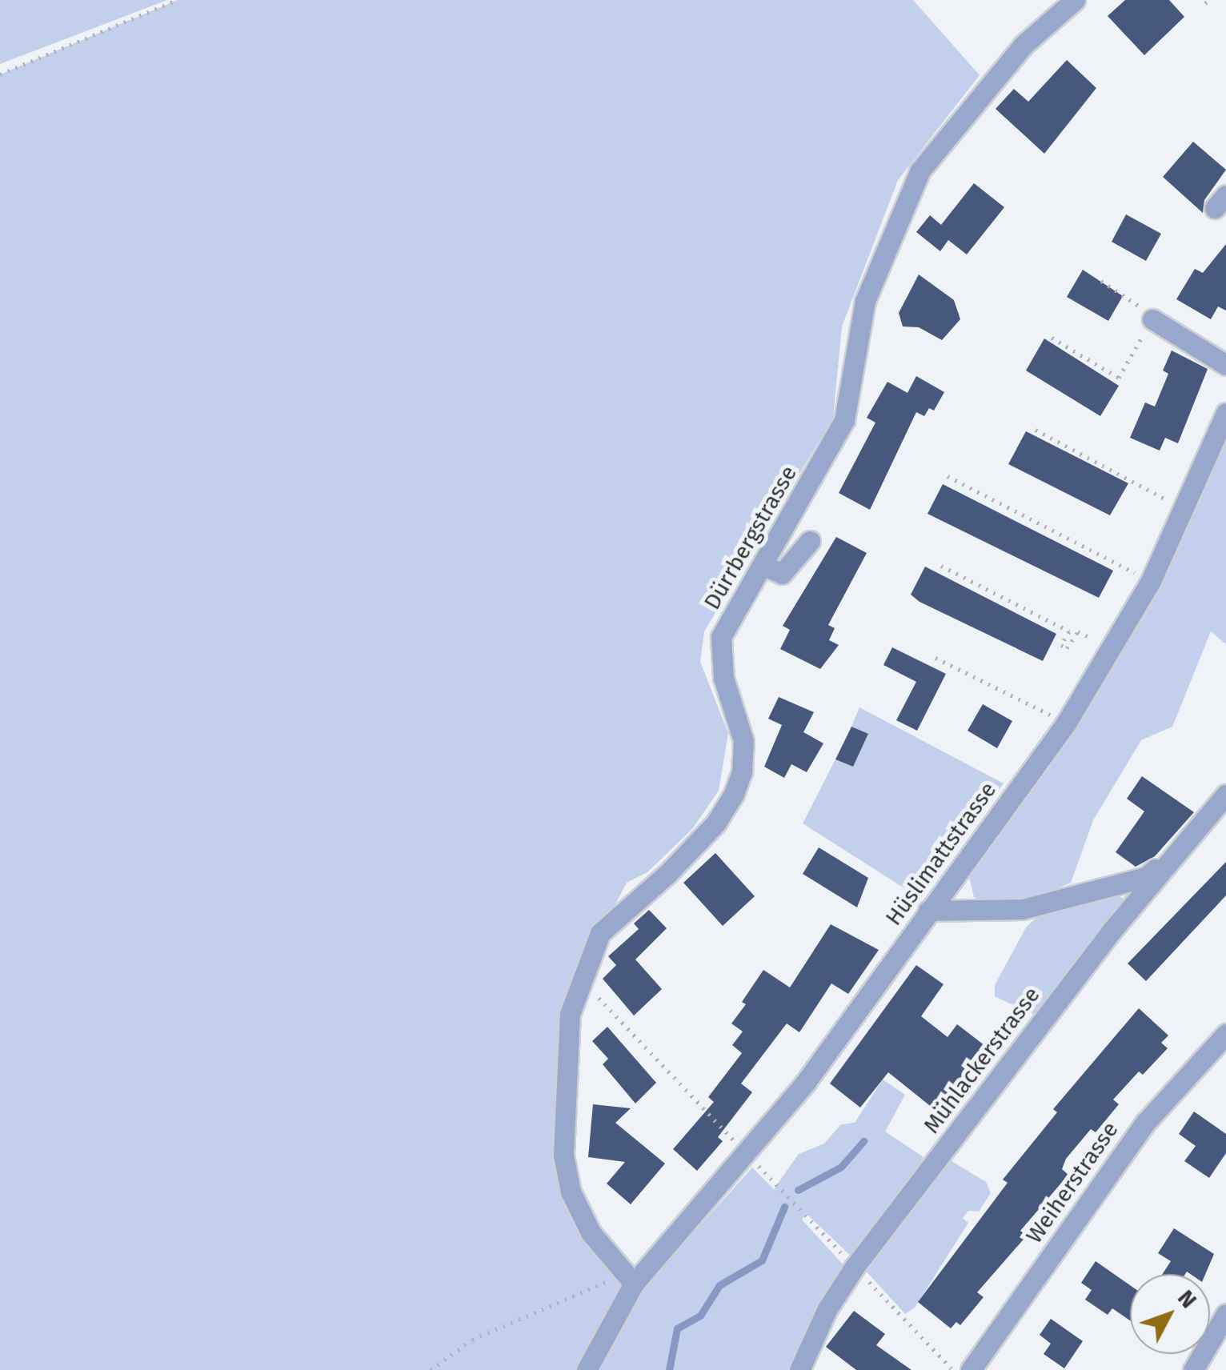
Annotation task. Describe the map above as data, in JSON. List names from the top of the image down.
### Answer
{
  "streets": {
    "street": [
      "Dürrbergstrasse",
      "Hüslimattstrasse",
      "Mühlackerstrasse",
      "Weiherstrasse"
    ]
  },
  "crossings": [
    ["Dürrbergstrasse", "Hüslimattstrasse"]
  ],
  "north": "top right"
}
